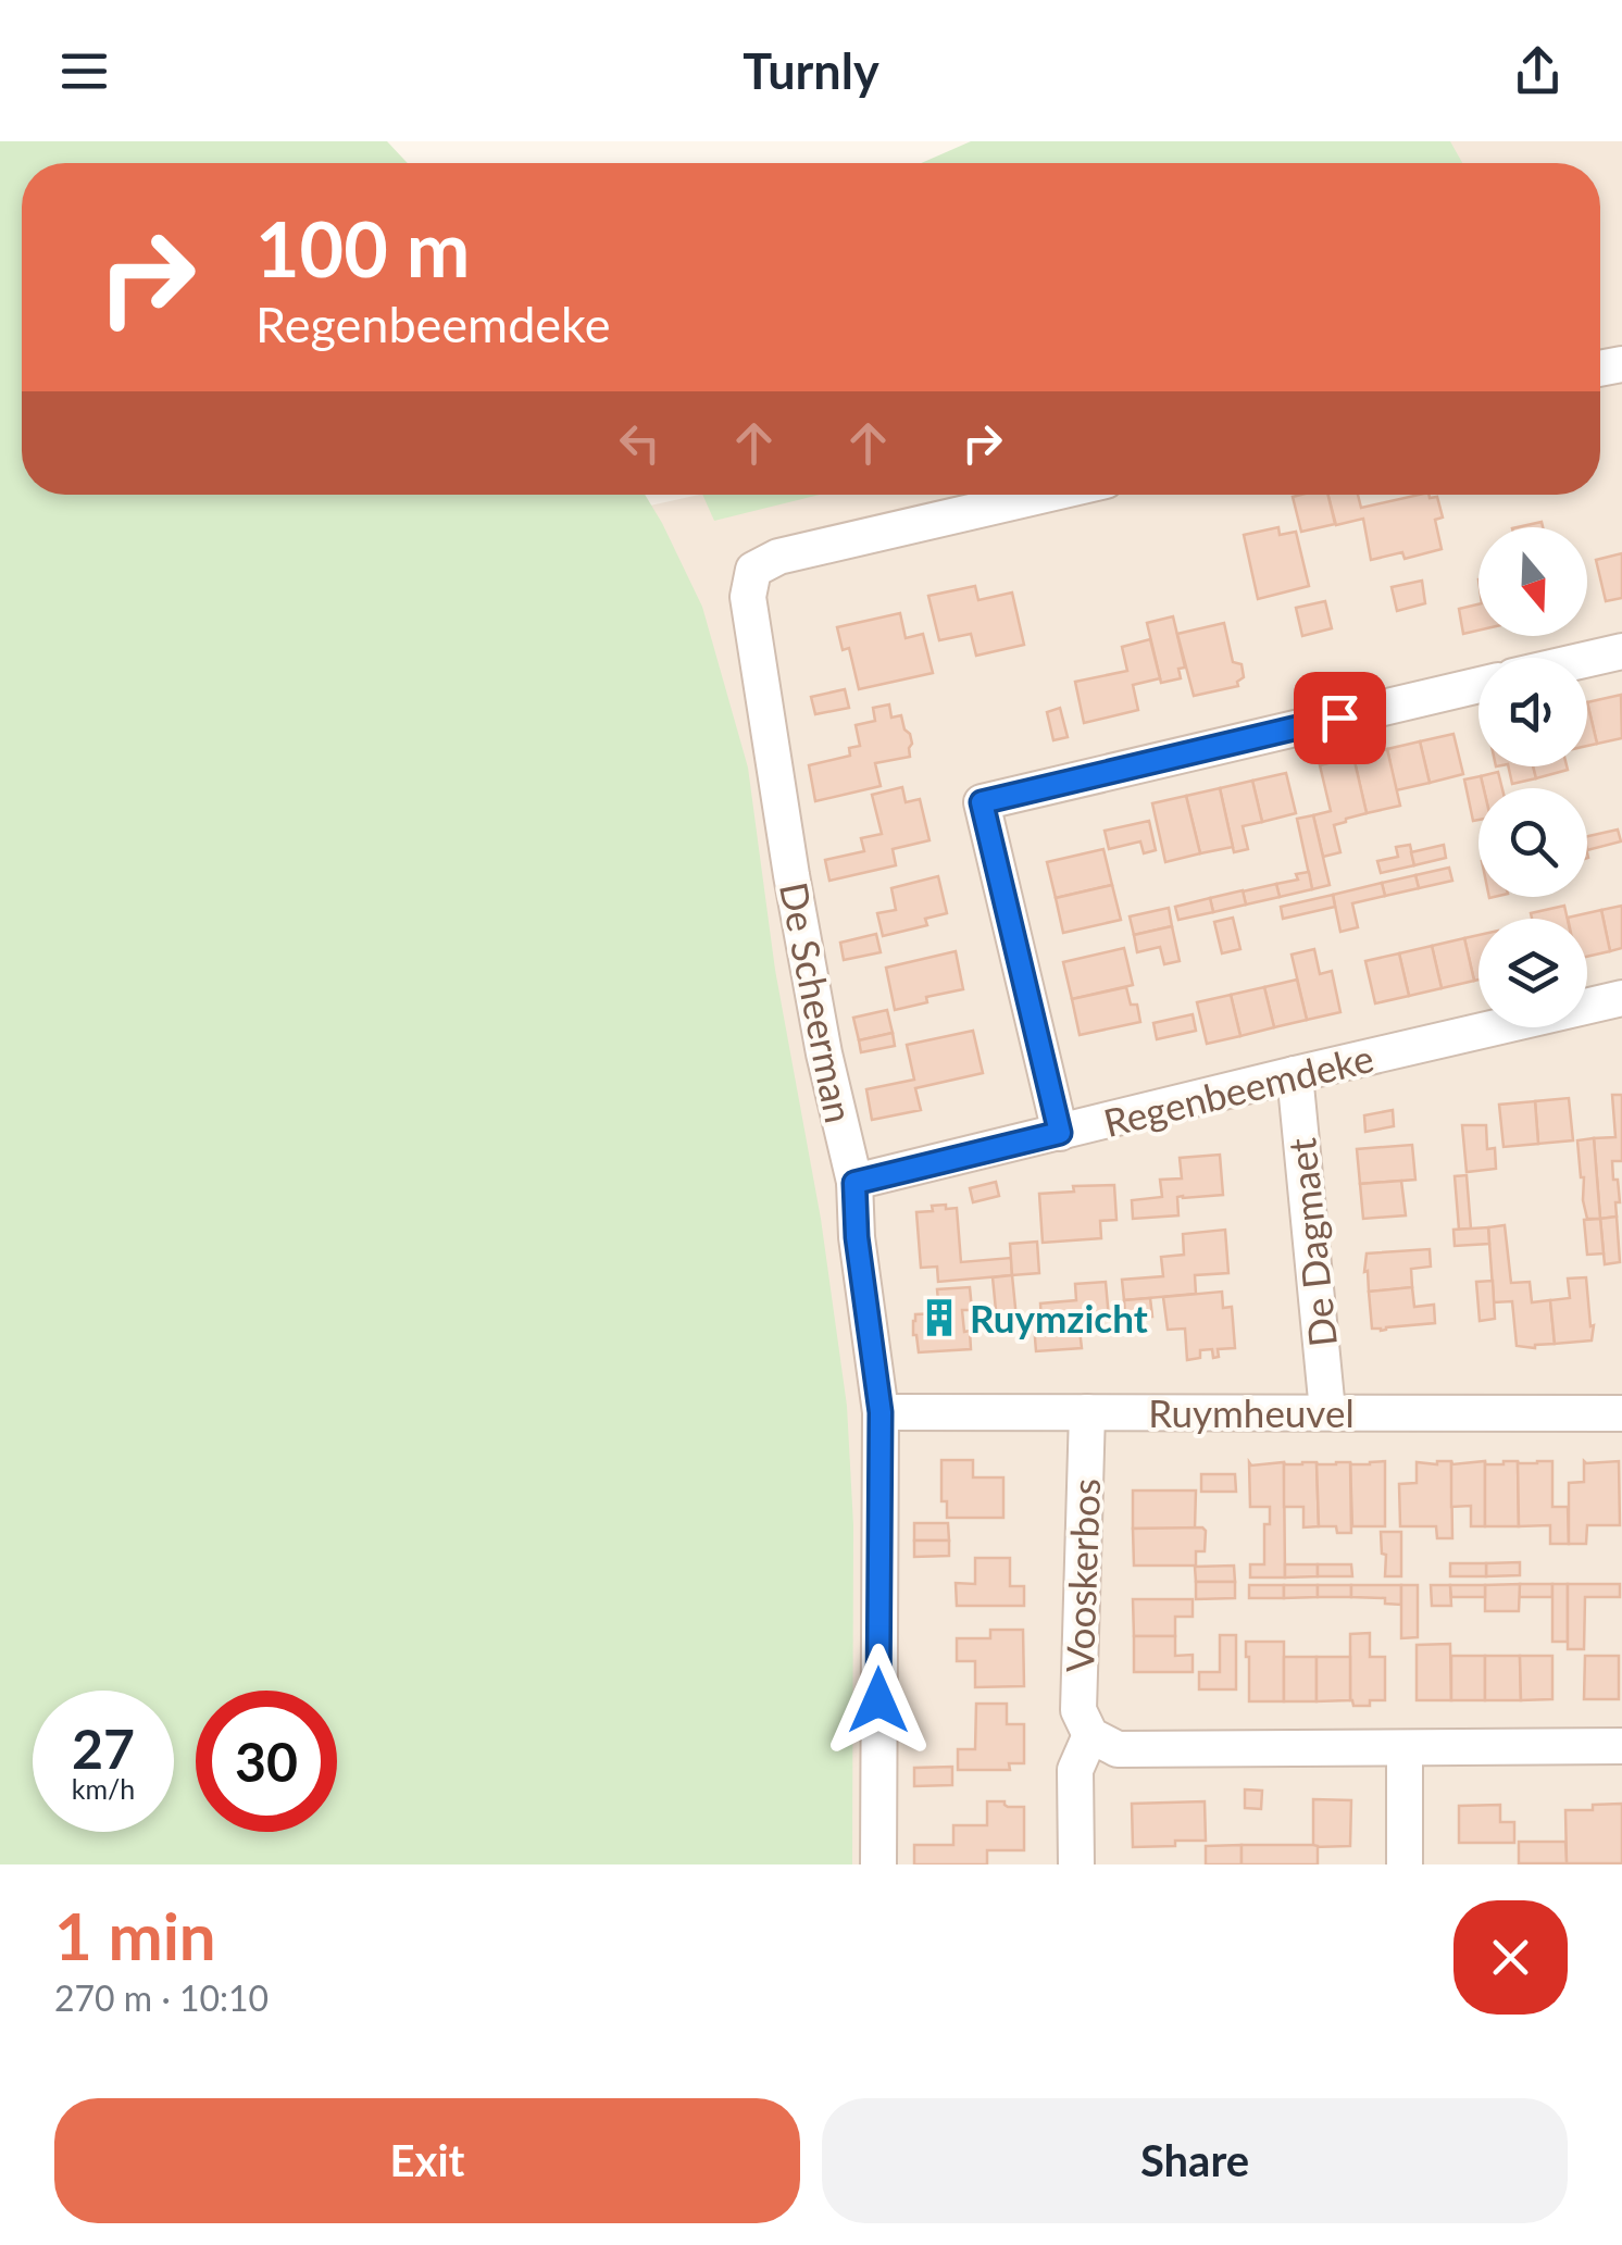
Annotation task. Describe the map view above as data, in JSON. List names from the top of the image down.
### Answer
{
  "streets": {
    "street": [
      "De Scheerman",
      "Regenbeemdeke",
      "De Dagmaet",
      "Ruymheuvel",
      "Vooskerbos"
    ]
  },
  "crossings": [
    ["De Scheerman", "Regenbeemdeke"],
    ["De Scheerman", "Ruymheuvel"],
    ["Regenbeemdeke", "De Dagmaet"],
    ["De Dagmaet", "Ruymheuvel"],
    ["Ruymheuvel", "Vooskerbos"]
  ],
  "places": {
    "building": ["Ruymzicht"]
  },
  "north": "bottom",
  "page": {
    "header": "Turnly",
    "turn": ["100 m", "Regenbeemdeke"],
    "speed": "27 km/h",
    "limit": "30",
    "heading": ["1 min", "270 m · 10:10"],
    "buttons": ["Exit", "Share"]
  }
}
